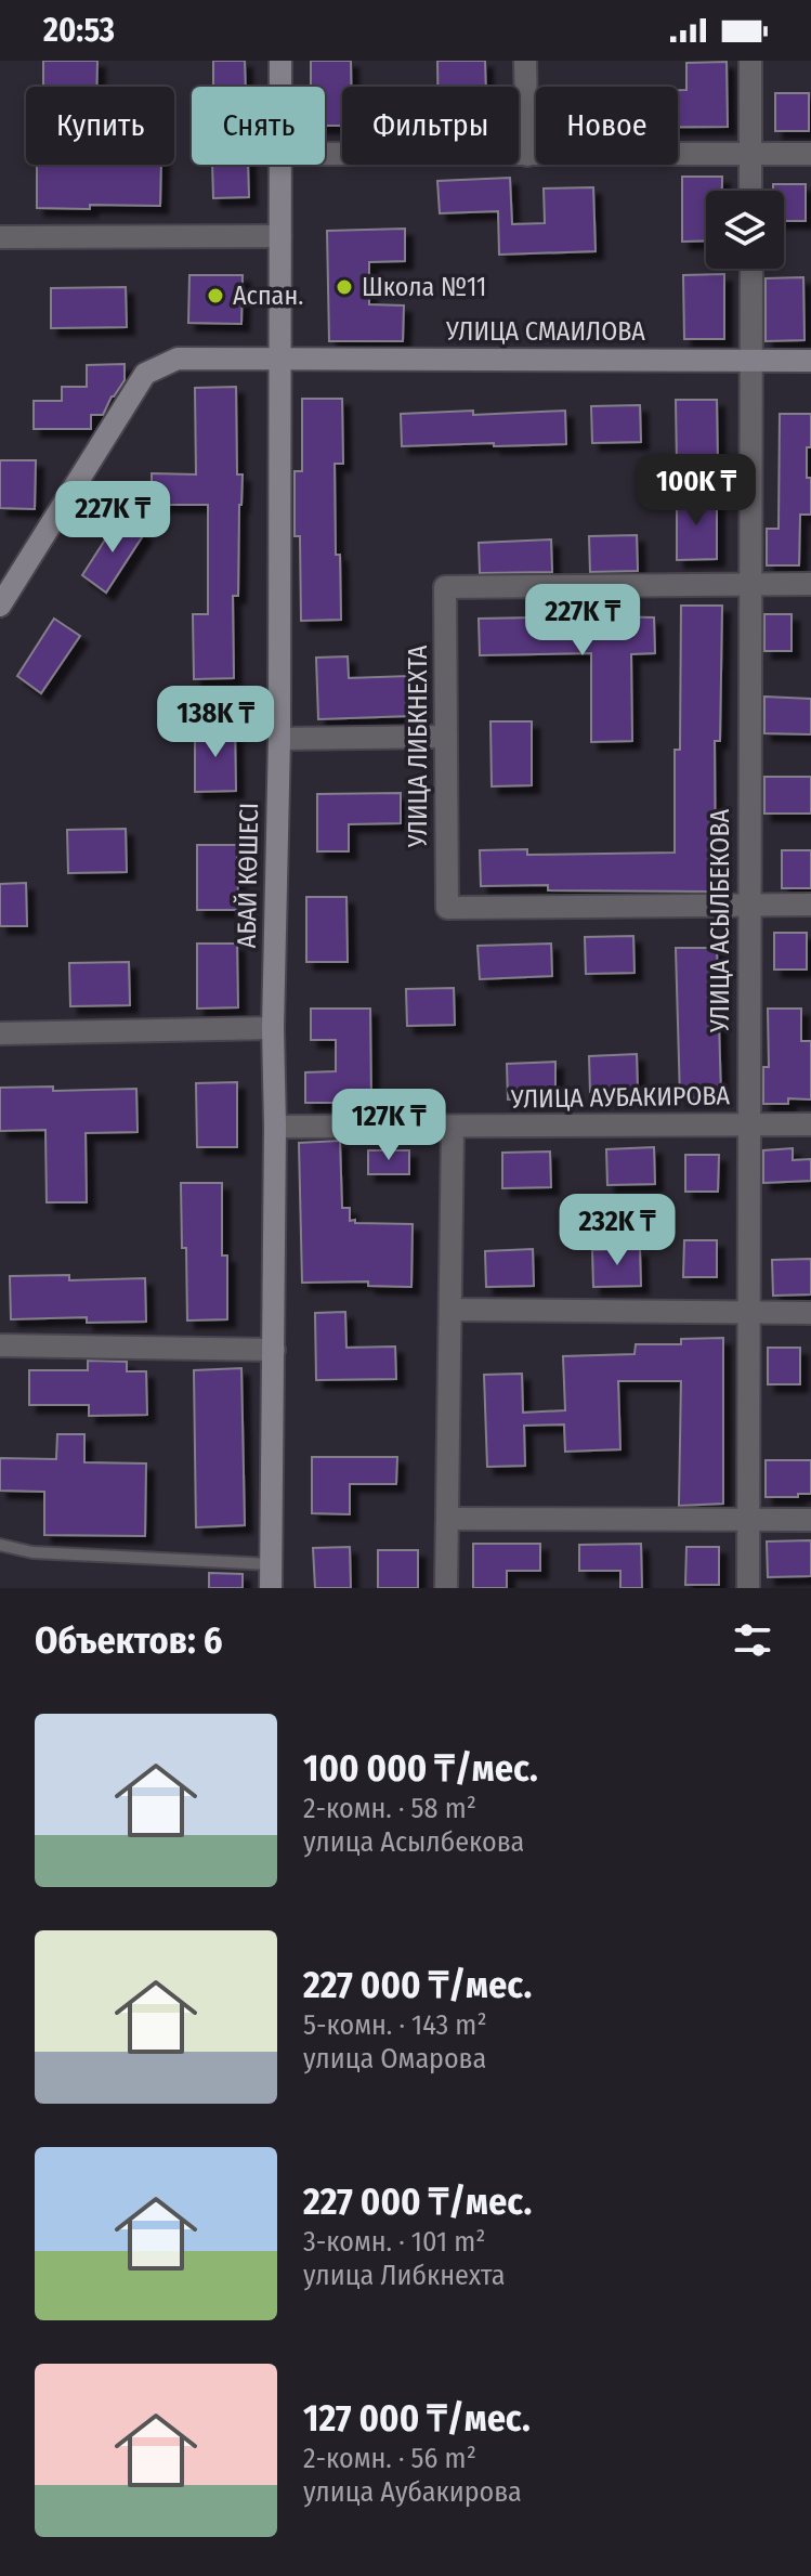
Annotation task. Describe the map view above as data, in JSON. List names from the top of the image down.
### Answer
{
  "streets": {
    "main road": ["УЛИЦА СМАИЛОВА", "АБАЙ КӨШЕСІ"],
    "street": ["УЛИЦА ЛИБКНЕХТА", "УЛИЦА АСЫЛБЕКОВА", "УЛИЦА АУБАКИРОВА"]
  },
  "crossings": [
    ["УЛИЦА СМАИЛОВА", "АБАЙ КӨШЕСІ"],
    ["УЛИЦА СМАИЛОВА", "УЛИЦА АСЫЛБЕКОВА"],
    ["УЛИЦА ЛИБКНЕХТА", "УЛИЦА АСЫЛБЕКОВА"],
    ["АБАЙ КӨШЕСІ", "УЛИЦА АУБАКИРОВА"],
    ["УЛИЦА АСЫЛБЕКОВА", "УЛИЦА АУБАКИРОВА"]
  ],
  "places": ["Школа №11", "Аспан."],
  "page": {
    "status": "20:53",
    "chip": [
      "Купить",
      "Снять",
      "Фильтры",
      "Новое"
    ],
    "price": [
      "100K ₸",
      "227K ₸",
      "227K ₸",
      "138K ₸",
      "127K ₸",
      "232K ₸"
    ],
    "heading": "Объектов: 6",
    "list": [
      {
        "name": "100 000 ₸/мес.",
        "note": "2-комн. · 58 m² · улица Асылбекова"
      },
      {
        "name": "227 000 ₸/мес.",
        "note": "5-комн. · 143 m² · улица Омарова"
      },
      {
        "name": "227 000 ₸/мес.",
        "note": "3-комн. · 101 m² · улица Либкнехта"
      },
      {
        "name": "127 000 ₸/мес.",
        "note": "2-комн. · 56 m² · улица Аубакирова"
      }
    ]
  }
}
